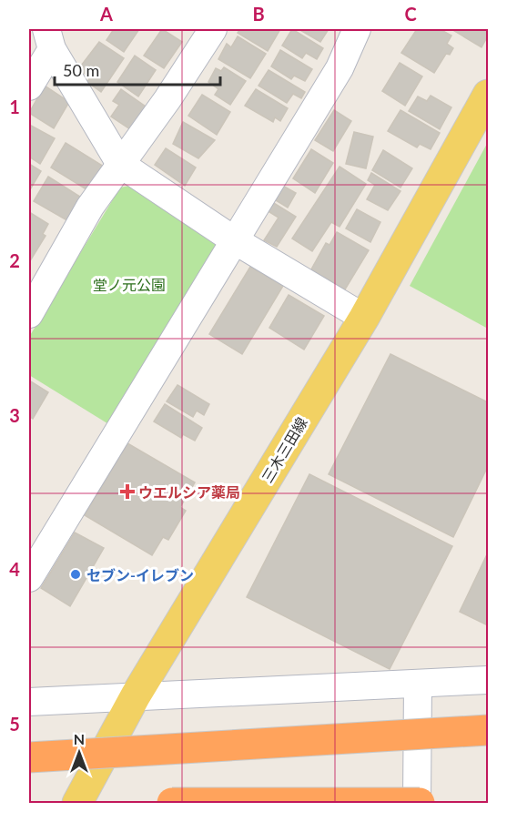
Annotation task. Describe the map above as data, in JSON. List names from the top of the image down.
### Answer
{
  "streets": {
    "main road": ["三木三田線"]
  },
  "parks": ["堂ノ元公園"],
  "places": {
    "health": ["ウエルシア薬局"],
    "other": ["セブン-イレブン"]
  },
  "scale_bar": "50 m",
  "north": "top",
  "grid": {
    "columns": ["A", "B", "C"],
    "rows": [
      "1",
      "2",
      "3",
      "4",
      "5"
    ]
  }
}
